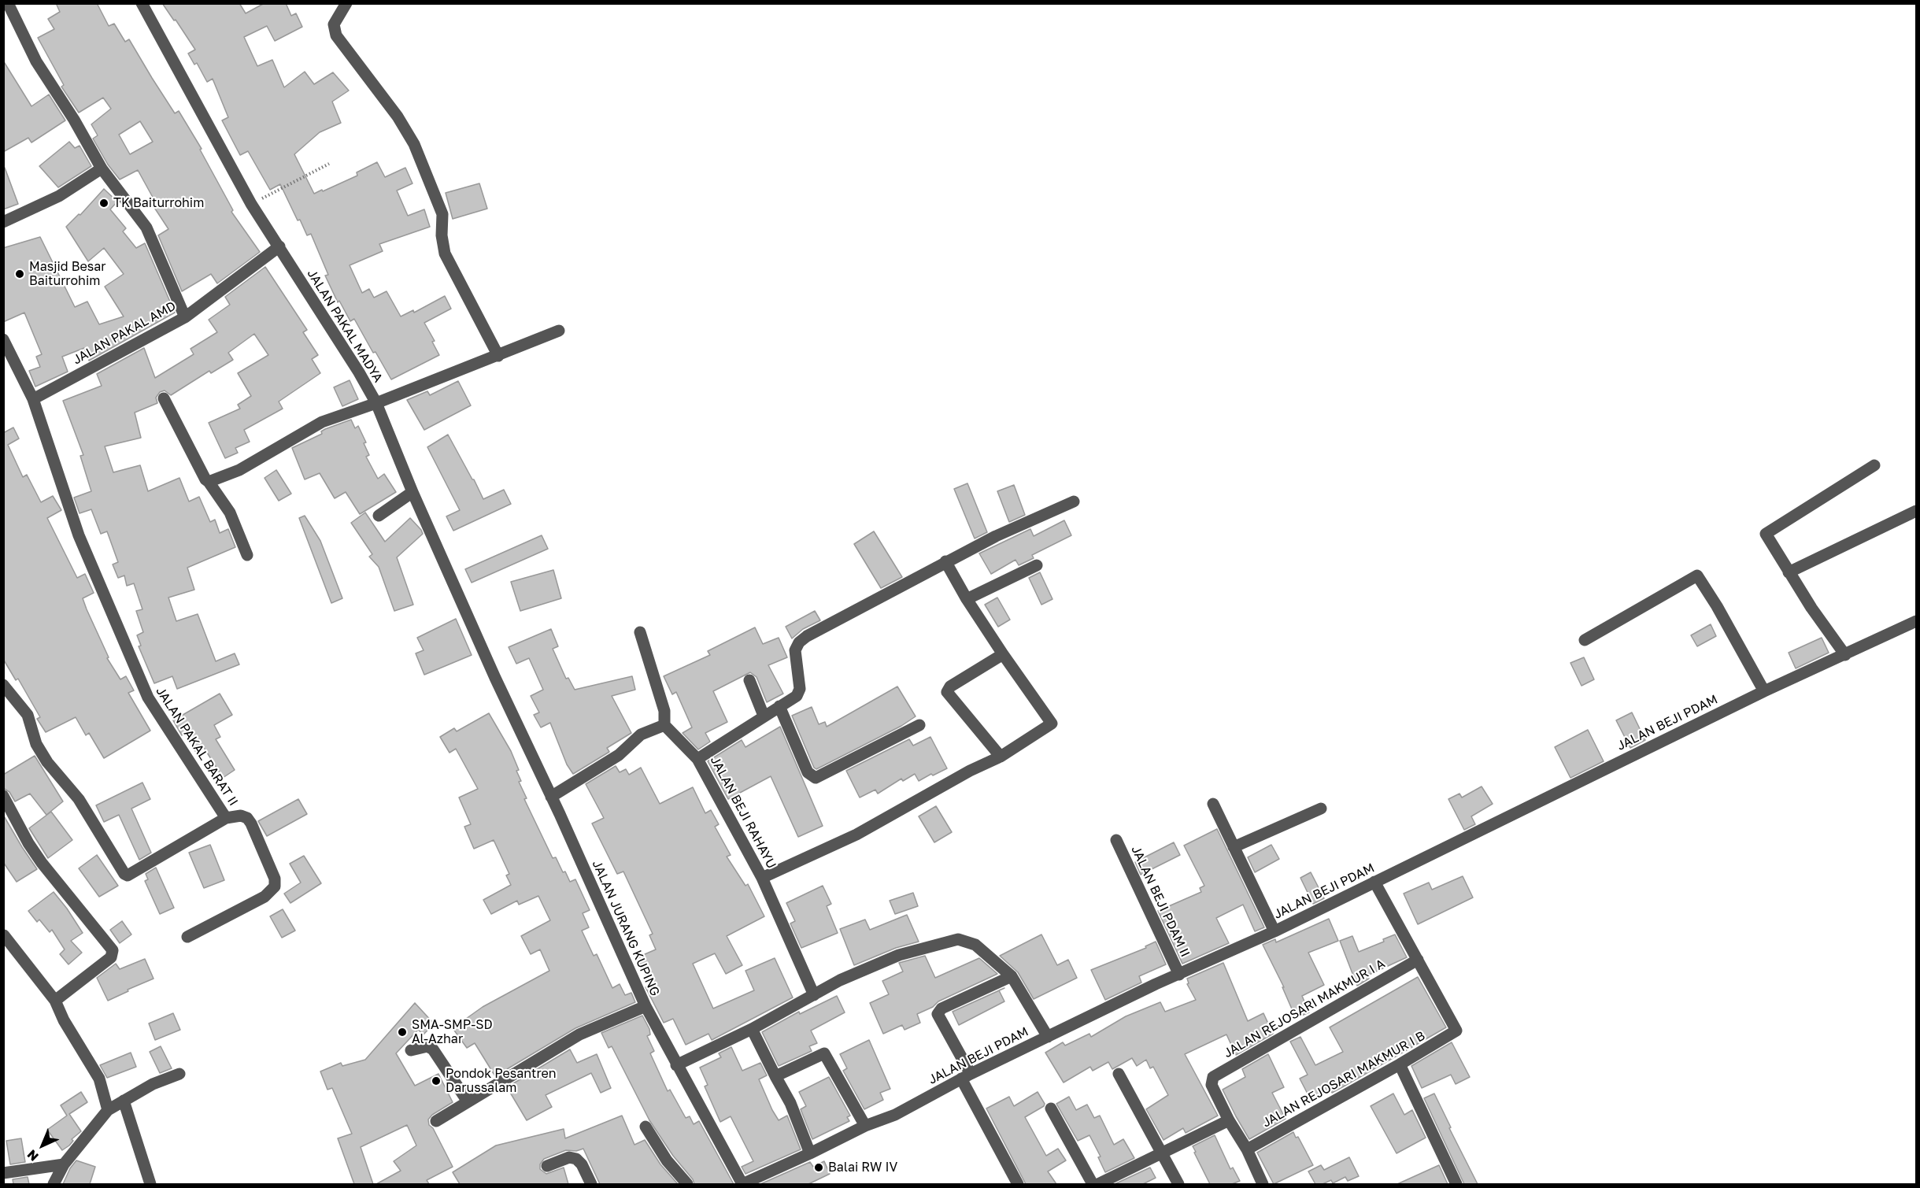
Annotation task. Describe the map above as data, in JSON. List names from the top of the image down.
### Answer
{
  "streets": {
    "street": [
      "JALAN PAKAL MADYA",
      "JALAN PAKAL AMD",
      "JALAN BEJI PDAM",
      "JALAN PAKAL BARAT II",
      "JALAN BEJI RAHAYU",
      "JALAN BEJI PDAM II",
      "JALAN JURANG KUPING",
      "JALAN REJOSARI MAKMUR I A",
      "JALAN REJOSARI MAKMUR I B"
    ]
  },
  "crossings": [
    ["JALAN PAKAL MADYA", "JALAN PAKAL AMD"],
    ["JALAN PAKAL MADYA", "JALAN JURANG KUPING"],
    ["JALAN PAKAL AMD", "JALAN PAKAL BARAT II"],
    ["JALAN BEJI PDAM", "JALAN BEJI PDAM II"],
    ["JALAN BEJI PDAM", "JALAN JURANG KUPING"],
    ["JALAN REJOSARI MAKMUR I A", "JALAN REJOSARI MAKMUR I B"]
  ],
  "places": [
    "TK Baiturrohim",
    "Masjid Besar Baiturrohim",
    "SMA-SMP-SD Al-Azhar",
    "Pondok Pesantren Darussalam",
    "Balai RW IV"
  ],
  "north": "bottom left"
}
